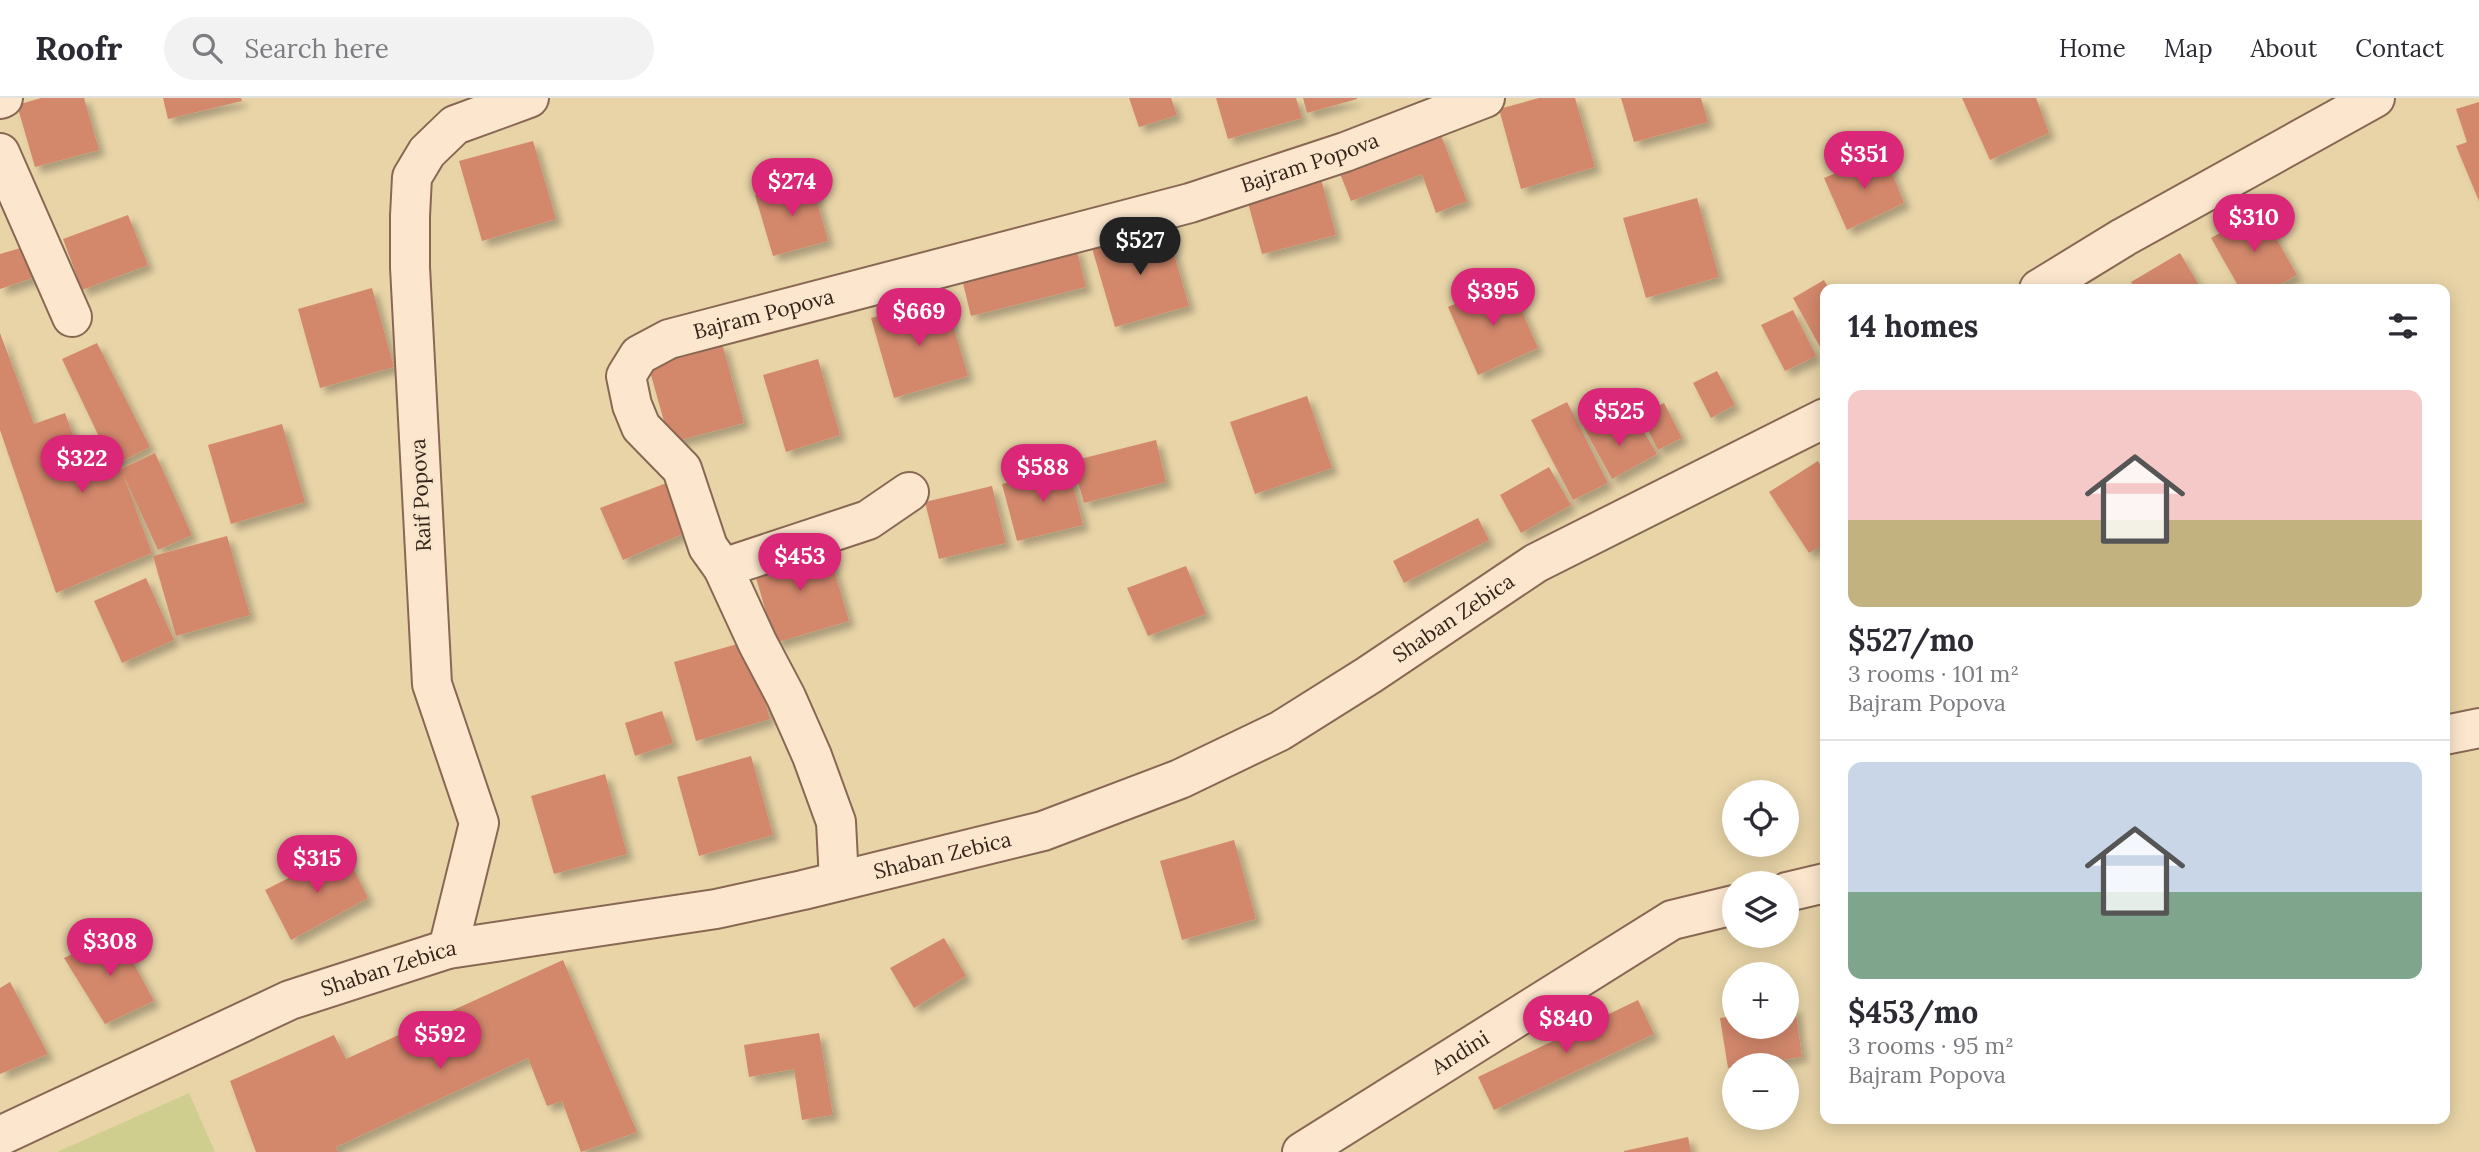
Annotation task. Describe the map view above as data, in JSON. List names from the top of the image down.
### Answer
{
  "streets": {
    "street": [
      "Bajram Popova",
      "Raif Popova",
      "Shaban Zebica",
      "Andini"
    ]
  },
  "crossings": [
    ["Bajram Popova", "Shaban Zebica"],
    ["Raif Popova", "Shaban Zebica"]
  ],
  "page": {
    "header": "Roofr",
    "search": "Search here",
    "nav": [
      "Home",
      "Map",
      "About",
      "Contact"
    ],
    "price": [
      "$351",
      "$274",
      "$310",
      "$527",
      "$395",
      "$669",
      "$525",
      "$322",
      "$588",
      "$453",
      "$315",
      "$308",
      "$840",
      "$592"
    ],
    "heading": "14 homes",
    "list": [
      {
        "name": "$527/mo",
        "note": "3 rooms · 101 m² · Bajram Popova"
      },
      {
        "name": "$453/mo",
        "note": "3 rooms · 95 m² · Bajram Popova"
      }
    ],
    "map_buttons": ["+", "−"]
  }
}
